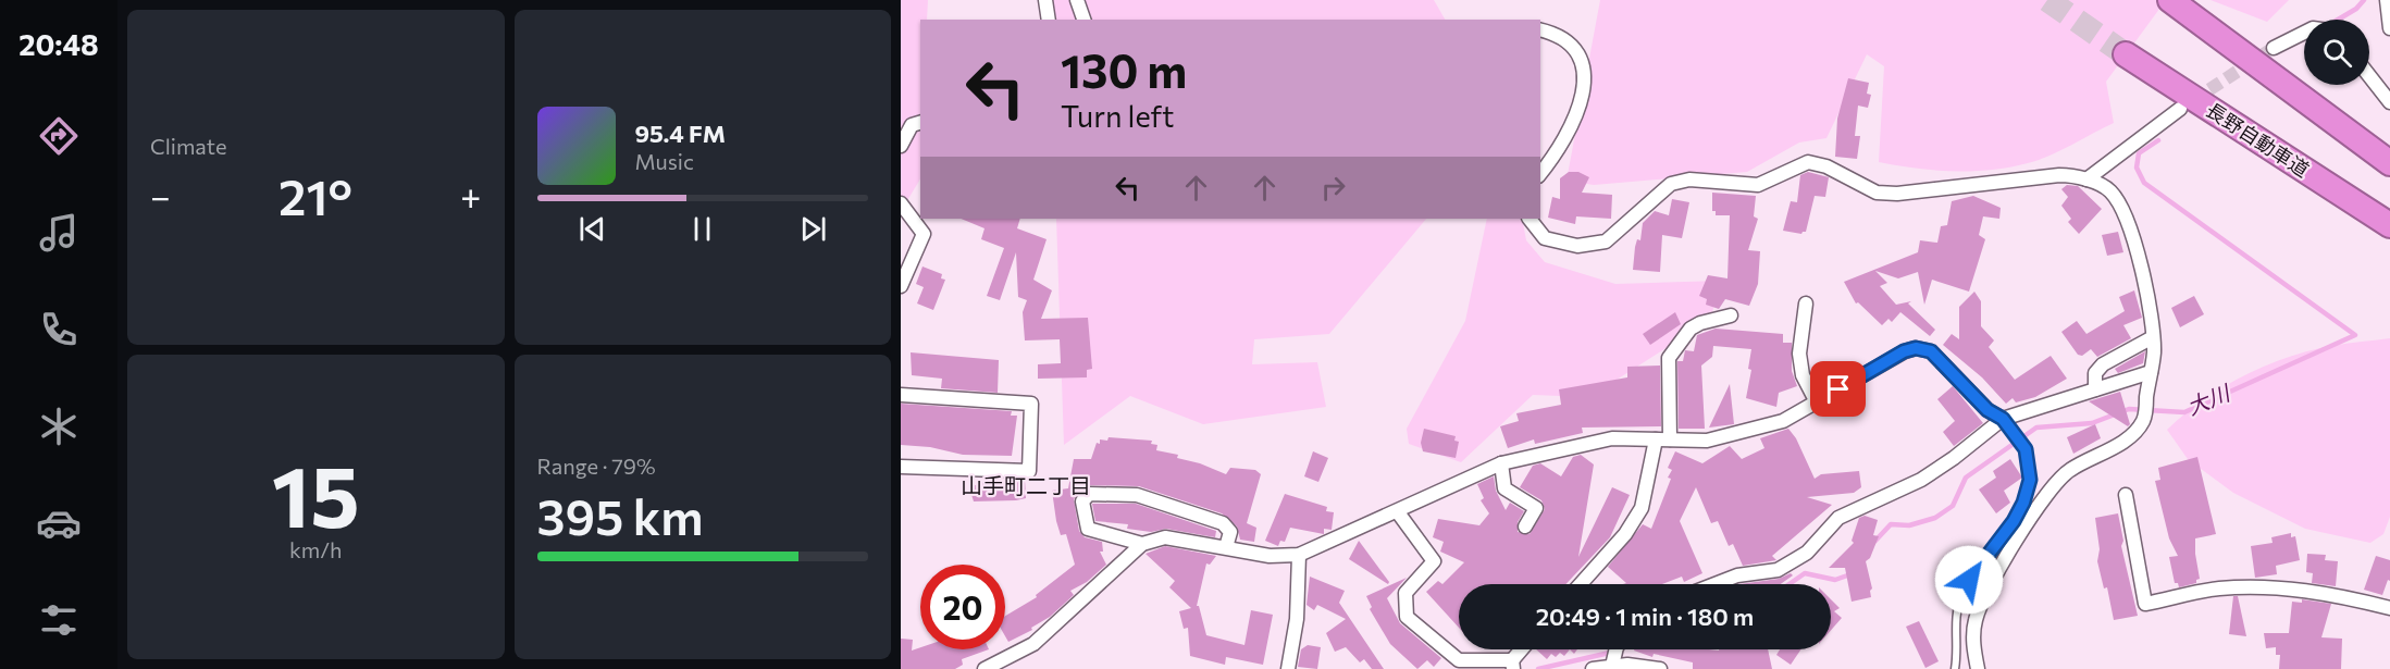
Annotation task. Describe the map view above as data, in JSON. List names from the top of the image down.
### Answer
{
  "streets": {
    "highway": ["長野自動車道"]
  },
  "districts": ["山手町二丁目"],
  "water": ["大川"],
  "page": {
    "tabs": "20:48",
    "tile": [
      "Climate",
      ["15", "km/h"],
      ["Range · 79%", "395 km"]
    ],
    "turn": ["130 m", "Turn left"],
    "song": ["95.4 FM", "Music"],
    "heat": ["−", "21°", "+"],
    "limit": "20",
    "trip": "20:49 · 1 min · 180 m"
  }
}
